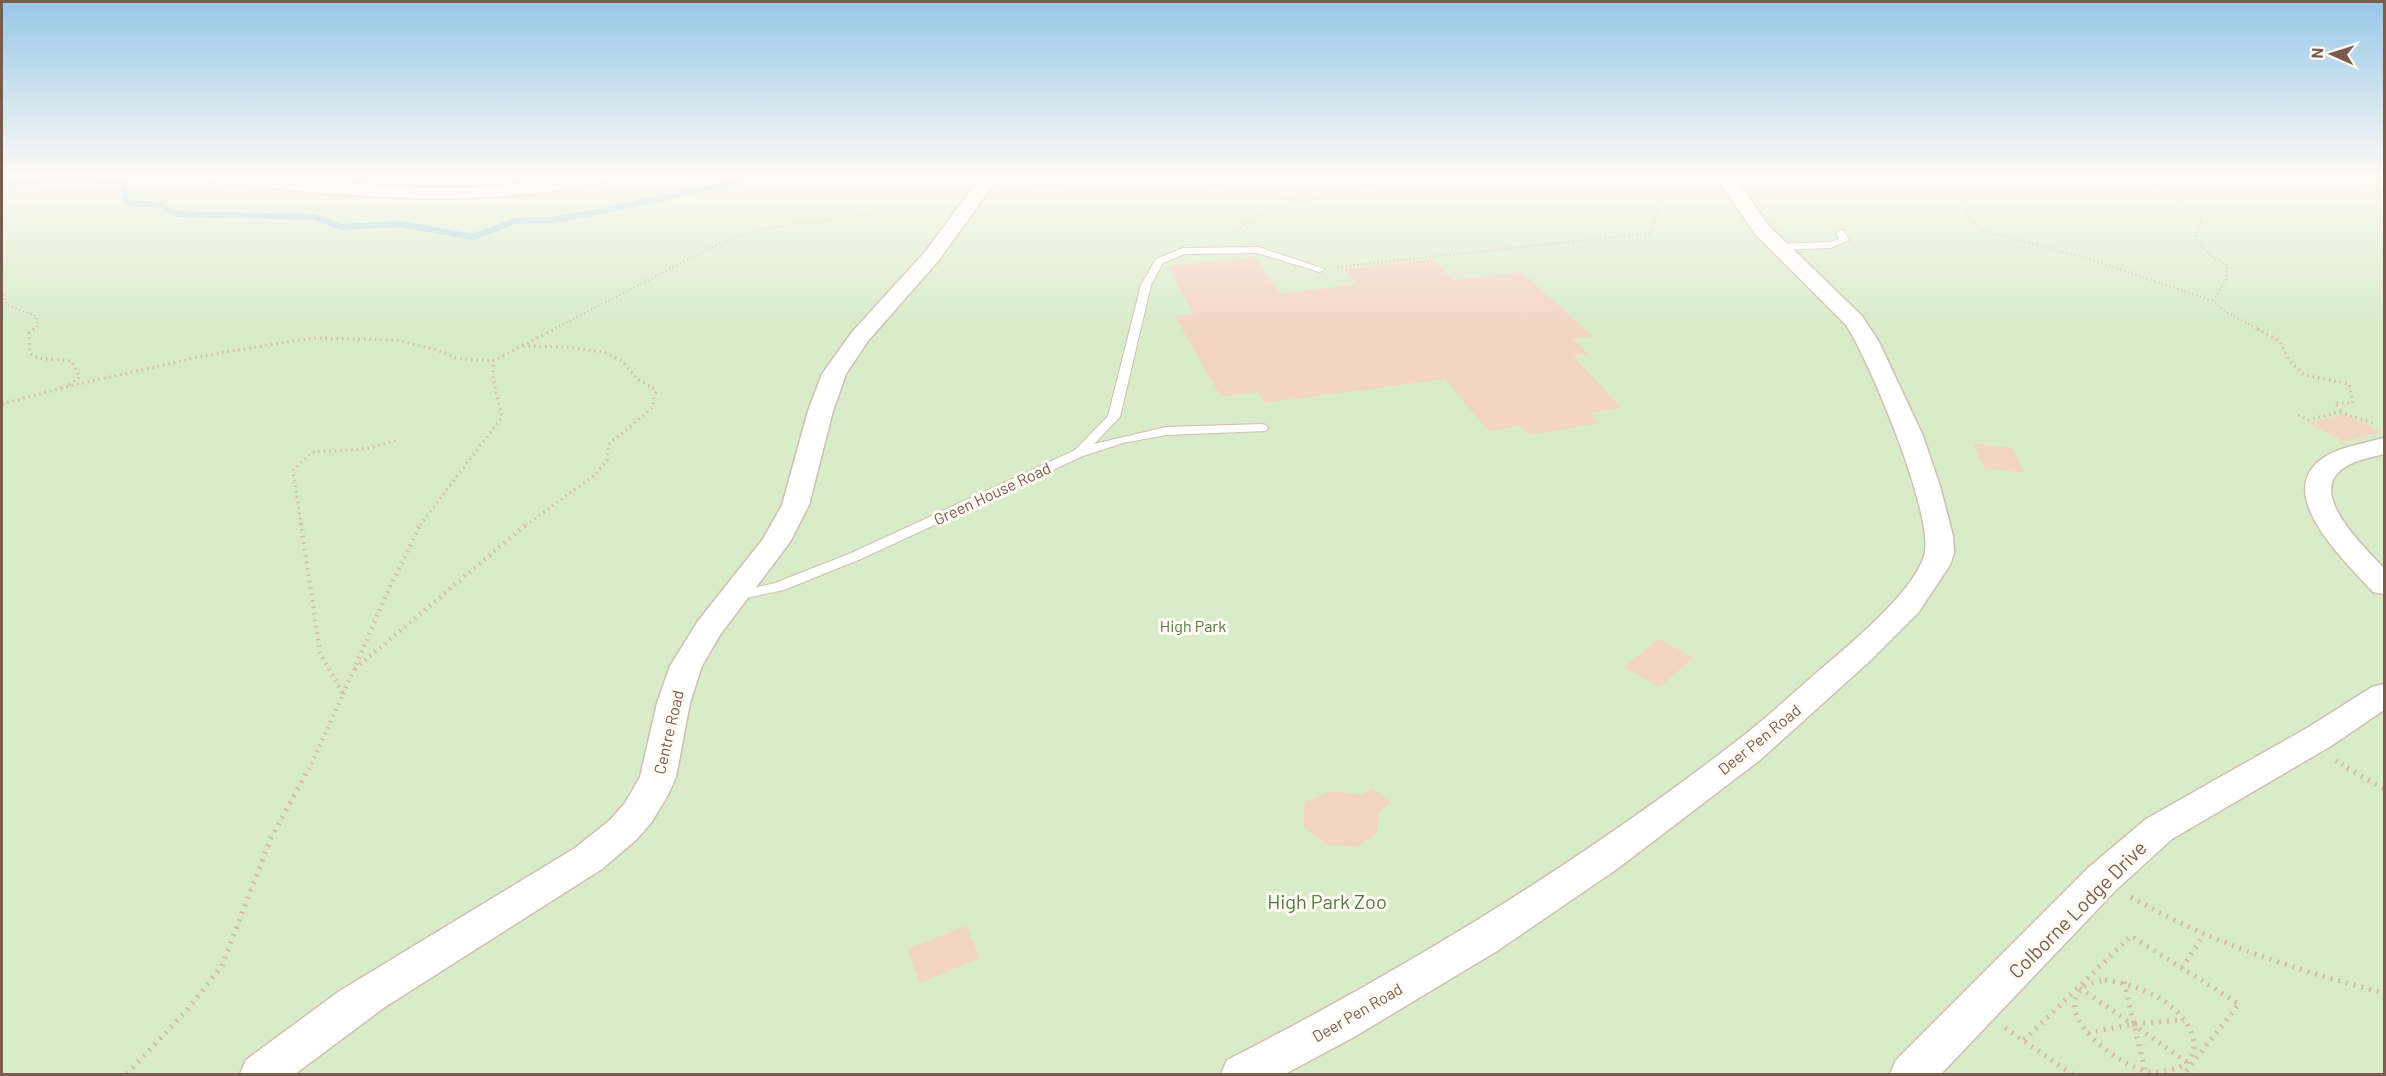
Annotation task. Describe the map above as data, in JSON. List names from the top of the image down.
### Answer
{
  "streets": {
    "street": ["Centre Road", "Deer Pen Road", "Colborne Lodge Drive"],
    "lane": ["Green House Road"]
  },
  "crossings": [
    ["Green House Road", "Centre Road"]
  ],
  "parks": ["High Park", "High Park Zoo"],
  "north": "left"
}
